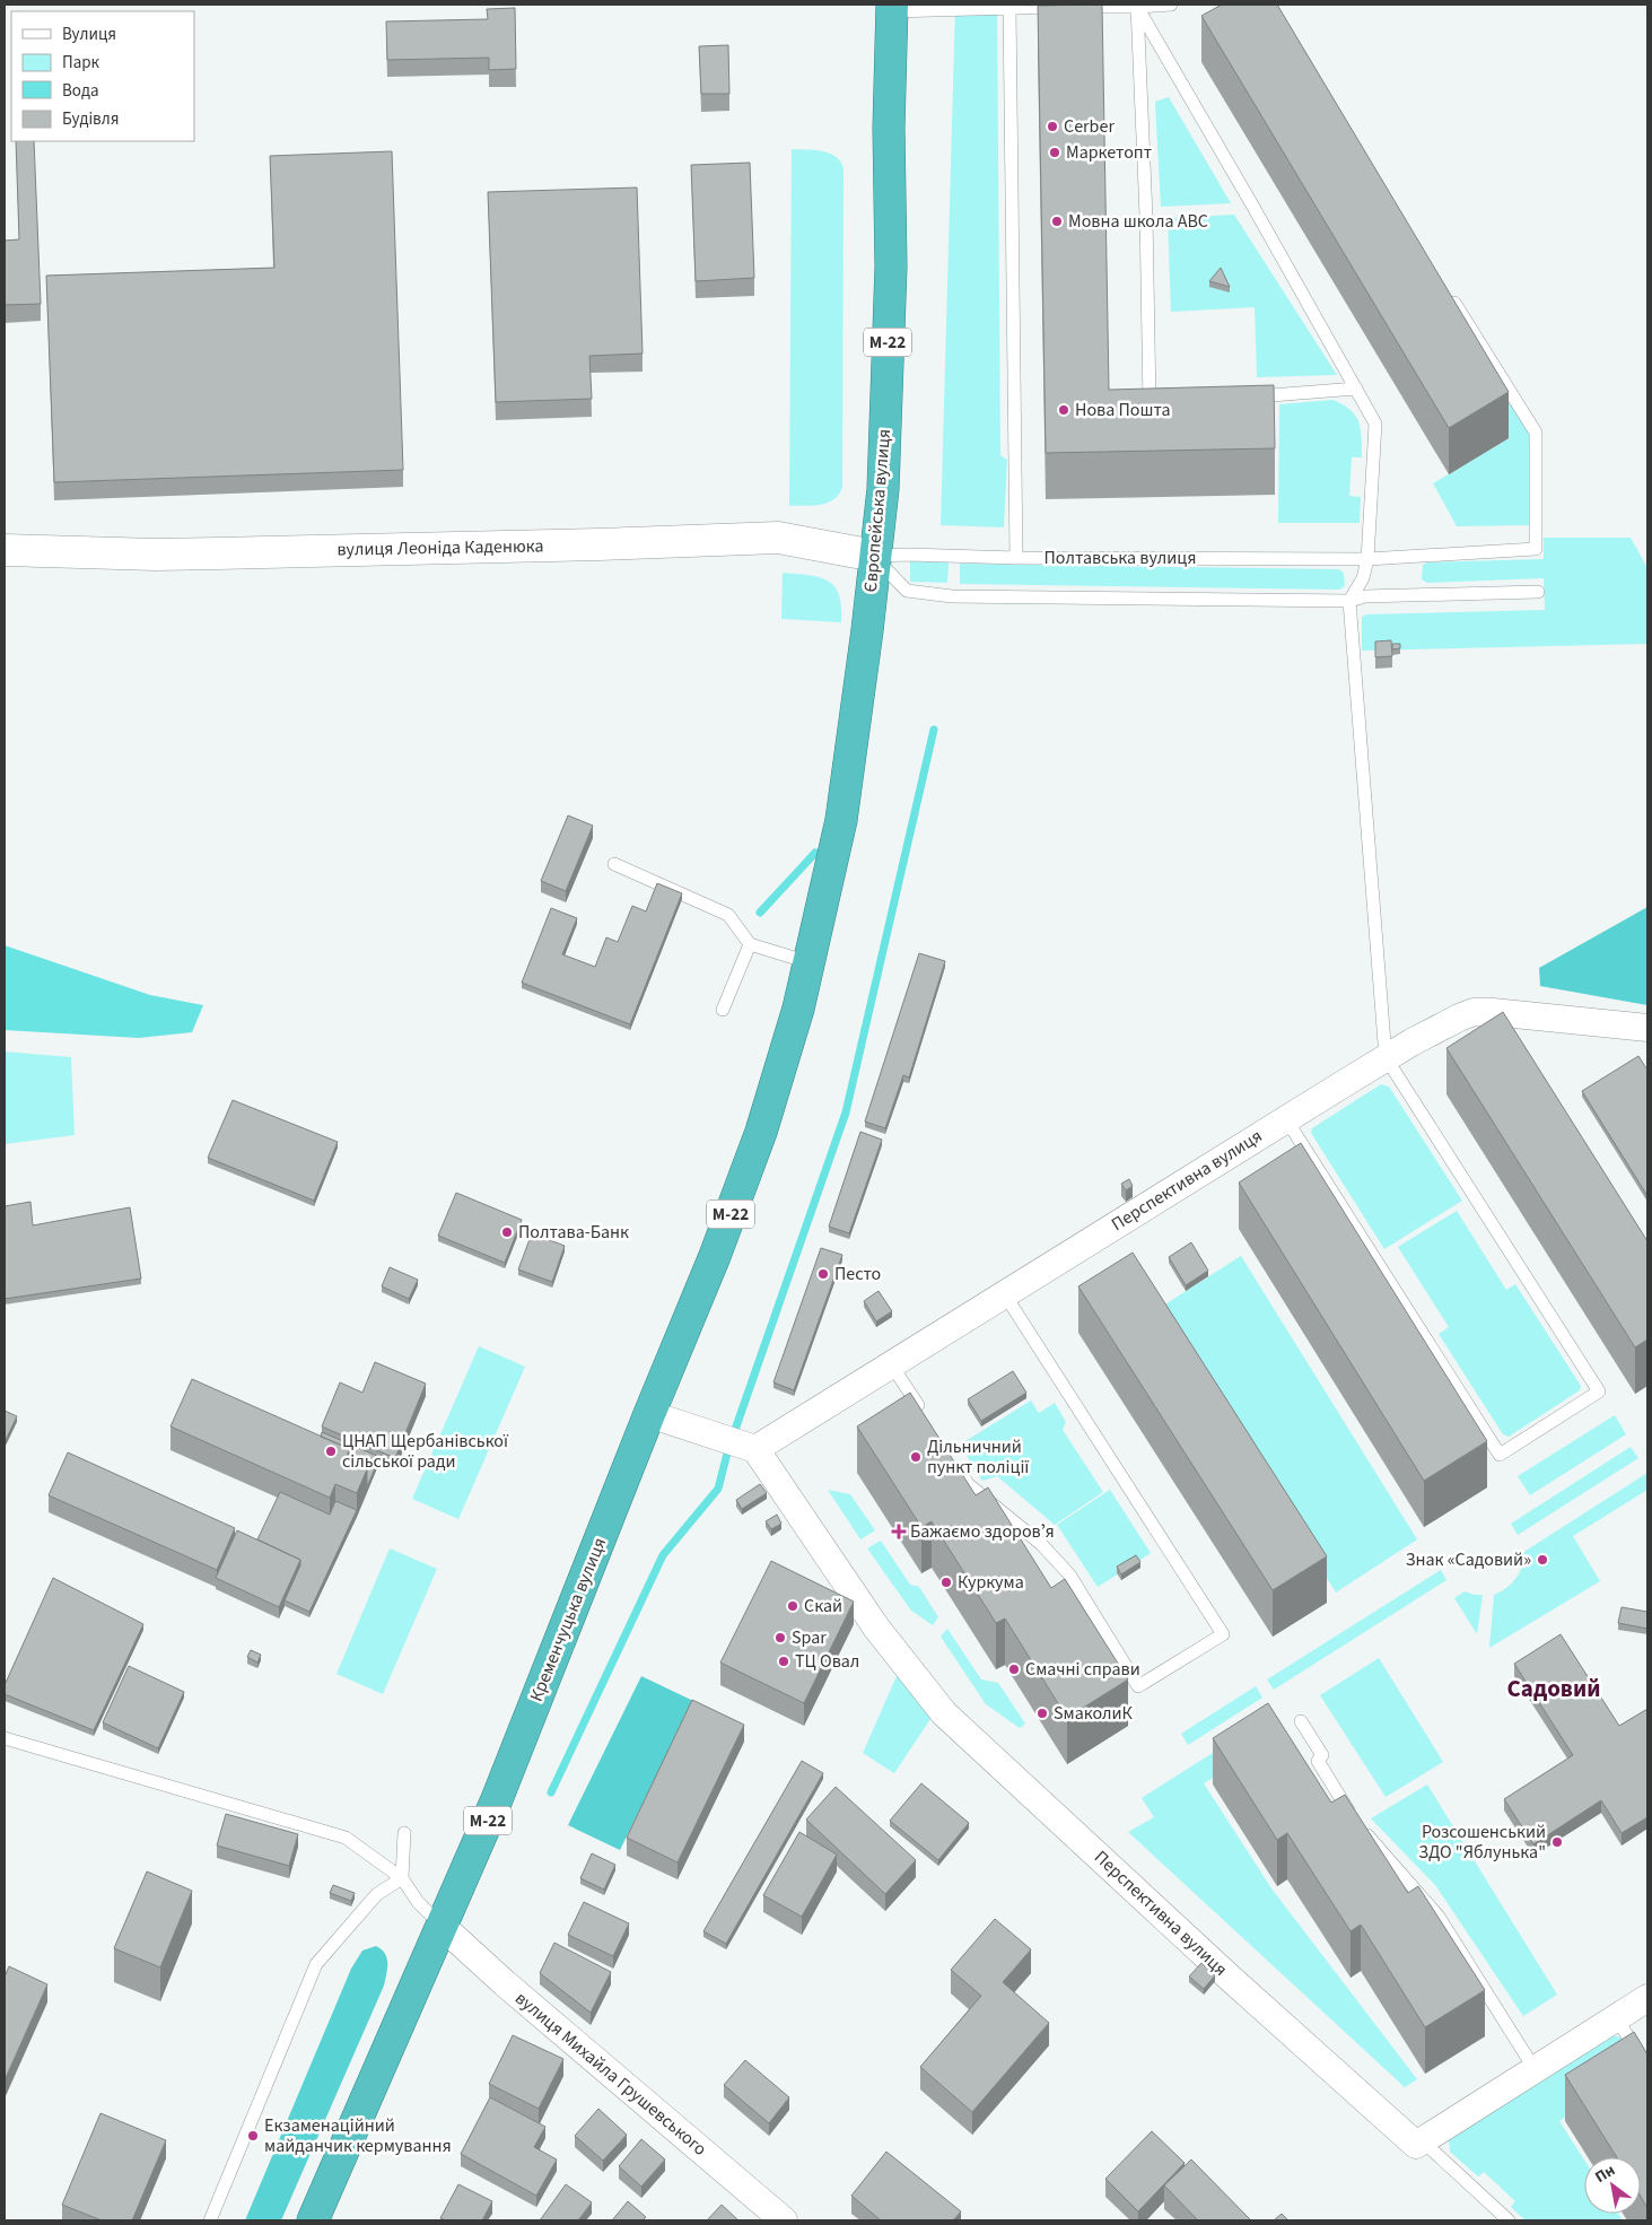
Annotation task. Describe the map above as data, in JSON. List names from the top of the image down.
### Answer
{
  "streets": {
    "highway": ["М-22", "Європейська вулиця", "Кременчуцька вулиця"],
    "street": ["вулиця Леоніда Каденюка", "Перспективна вулиця", "вулиця Михайла Грушевського"],
    "lane": ["Полтавська вулиця"]
  },
  "crossings": [
    ["Європейська вулиця", "вулиця Леоніда Каденюка"],
    ["Європейська вулиця", "Полтавська вулиця"],
    ["Європейська вулиця", "Кременчуцька вулиця"],
    ["вулиця Леоніда Каденюка", "Полтавська вулиця"],
    ["Кременчуцька вулиця", "вулиця Михайла Грушевського"]
  ],
  "districts": ["Садовий"],
  "places": {
    "other": [
      "Cerber",
      "Маркетопт",
      "Мовна школа ABC",
      "Нова Пошта",
      "Полтава-Банк",
      "Песто",
      "ЦНАП Щербанівської сільської ради",
      "Дільничний пункт поліції",
      "Знак «Садовий»",
      "Куркума",
      "Скай",
      "Spar",
      "ТЦ Овал",
      "Смачні справи",
      "SмаколиК",
      "Розсошенський ЗДО \"Яблунька\"",
      "Екзаменаційний майданчик кермування"
    ],
    "health": ["Бажаємо здоровʼя"]
  },
  "legend": [
    "Вулиця",
    "Парк",
    "Вода",
    "Будівля"
  ],
  "north": "top left"
}
